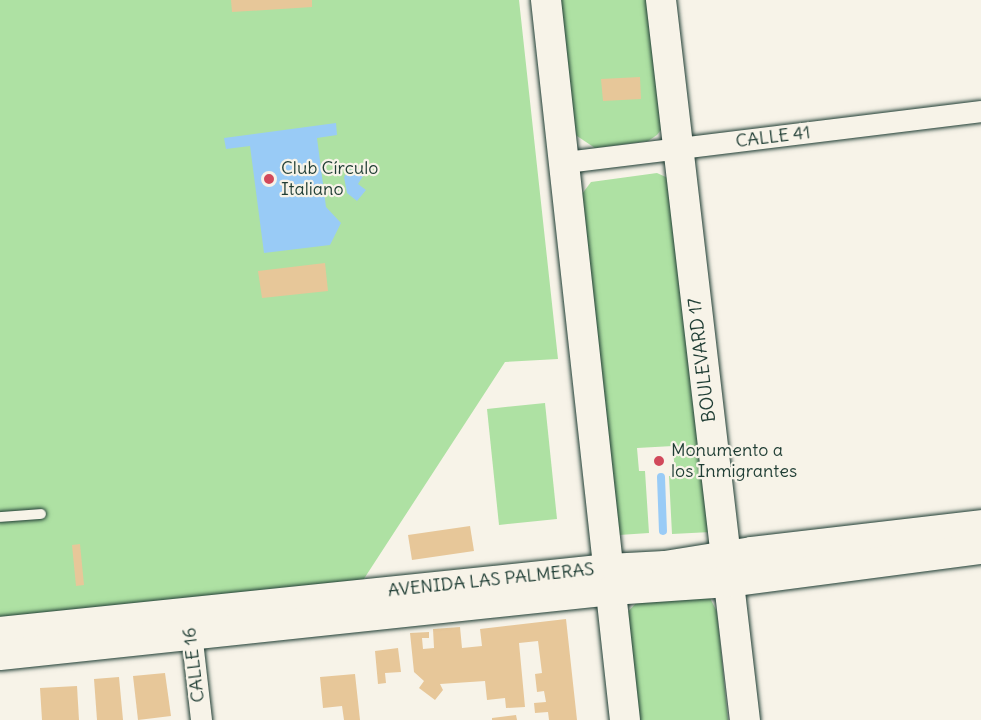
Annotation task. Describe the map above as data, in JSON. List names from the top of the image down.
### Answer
{
  "streets": {
    "main road": ["BOULEVARD 17", "AVENIDA LAS PALMERAS"],
    "street": ["CALLE 41", "CALLE 16"]
  },
  "crossings": [
    ["CALLE 41", "BOULEVARD 17"],
    ["BOULEVARD 17", "AVENIDA LAS PALMERAS"],
    ["AVENIDA LAS PALMERAS", "CALLE 16"]
  ],
  "places": ["Club Círculo Italiano", "Monumento a los Inmigrantes"]
}
